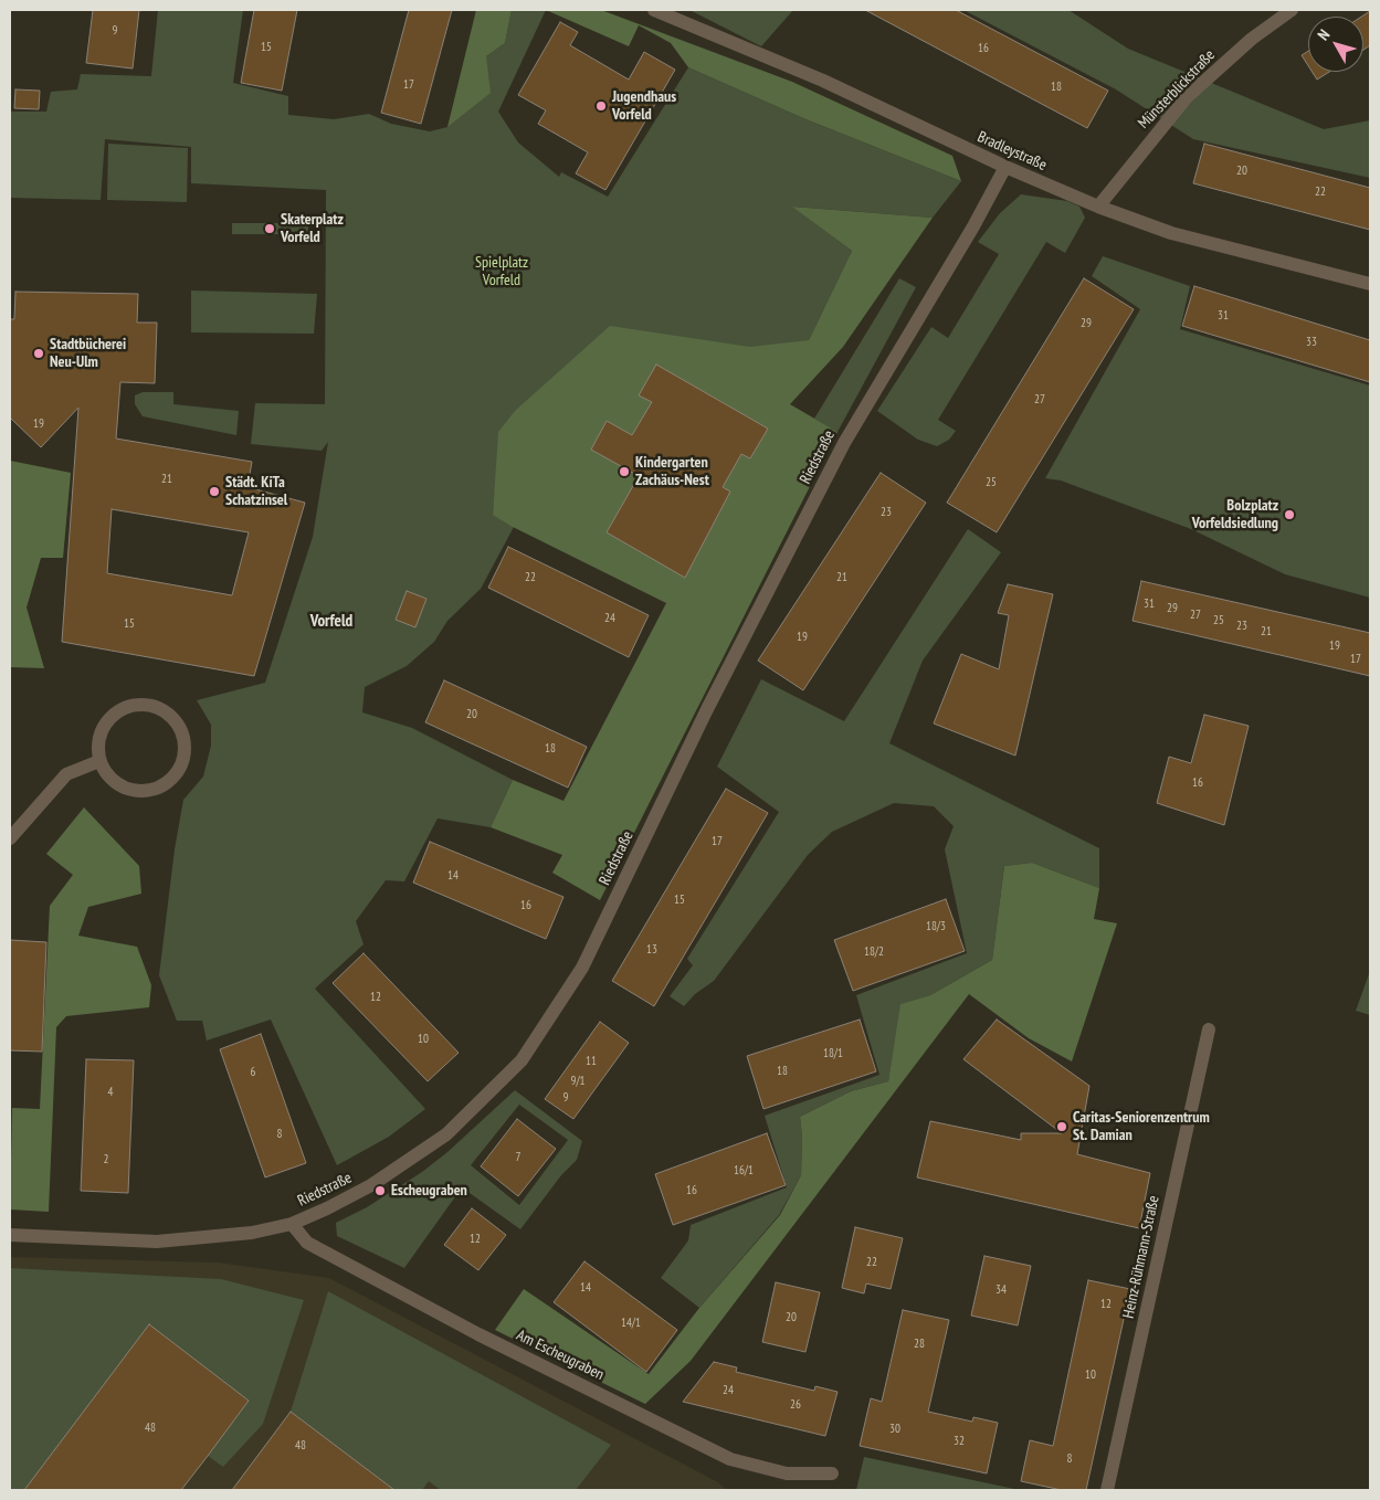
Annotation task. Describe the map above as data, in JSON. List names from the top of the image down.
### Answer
{
  "streets": {
    "street": [
      "Münsterblickstraße",
      "Bradleystraße",
      "Riedstraße",
      "Heinz-Rühmann-Straße",
      "Am Escheugraben"
    ]
  },
  "crossings": [
    ["Münsterblickstraße", "Bradleystraße"],
    ["Bradleystraße", "Riedstraße"],
    ["Riedstraße", "Am Escheugraben"]
  ],
  "districts": ["Vorfeld"],
  "parks": ["Spielplatz Vorfeld"],
  "places": [
    "Jugendhaus Vorfeld",
    "Skaterplatz Vorfeld",
    "Stadtbücherei Neu-Ulm",
    "Kindergarten Zachäus-Nest",
    "Städt. KiTa Schatzinsel",
    "Bolzplatz Vorfeldsiedlung",
    "Caritas-Seniorenzentrum St. Damian",
    "Escheugraben"
  ],
  "house_numbers": [
    "9",
    "15",
    "16",
    "17",
    "18",
    "20",
    "22",
    "31",
    "29",
    "33",
    "27",
    "19",
    "21",
    "25",
    "23",
    "22",
    "21",
    "31",
    "29",
    "27",
    "24",
    "25",
    "15",
    "23",
    "21",
    "19",
    "19",
    "17",
    "20",
    "18",
    "16",
    "17",
    "14",
    "15",
    "16",
    "18/3",
    "13",
    "18/2",
    "12",
    "10",
    "18/1",
    "11",
    "18",
    "6",
    "9/1",
    "4",
    "9",
    "8",
    "7",
    "2",
    "16/1",
    "16",
    "12",
    "22",
    "14",
    "34",
    "12",
    "20",
    "14/1",
    "28",
    "10",
    "24",
    "26",
    "48",
    "30",
    "32",
    "48",
    "8"
  ],
  "north": "top left"
}
